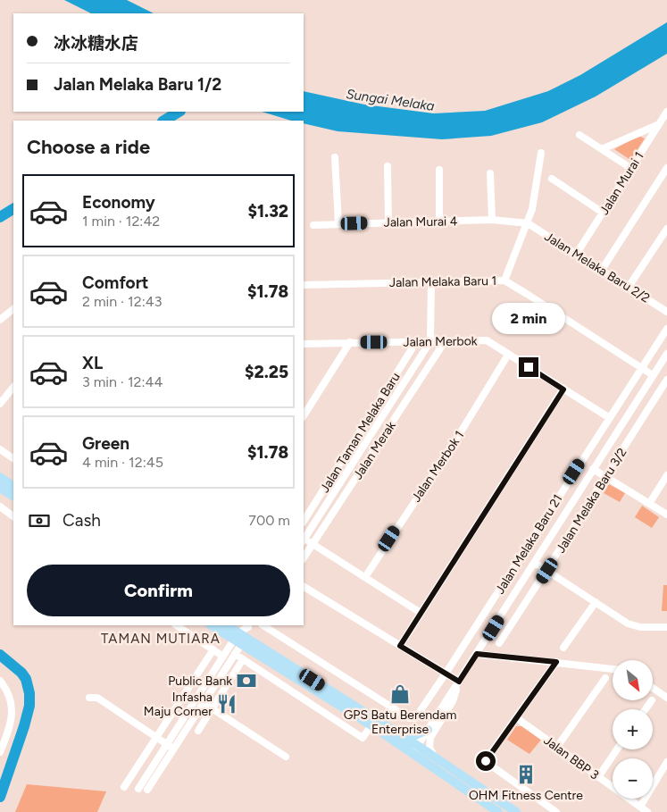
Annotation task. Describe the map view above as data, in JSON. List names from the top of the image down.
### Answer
{
  "streets": {
    "street": [
      "Jalan Murai 1",
      "Jalan Murai 4",
      "Jalan Melaka Baru 2/2",
      "Jalan Melaka Baru 1",
      "Jalan Merbok",
      "Jalan Taman Melaka Baru",
      "Jalan Merak",
      "Jalan Merbok 1",
      "Jalan Melaka Baru 3/2",
      "Jalan Melaka Baru 21",
      "Jalan BBP 3"
    ]
  },
  "crossings": [
    ["Jalan Murai 1", "Jalan Melaka Baru 2/2"],
    ["Jalan Murai 4", "Jalan Melaka Baru 2/2"],
    ["Jalan Melaka Baru 1", "Jalan Melaka Baru 21"],
    ["Jalan Merbok", "Jalan Taman Melaka Baru"],
    ["Jalan Merbok", "Jalan Merak"],
    ["Jalan Merbok", "Jalan Merbok 1"]
  ],
  "districts": ["TAMAN MUTIARA"],
  "water": ["Sungai Melaka"],
  "places": {
    "bank": ["Public Bank"],
    "shop": ["GPS Batu Berendam Enterprise"],
    "restaurant": ["Infasha Maju Corner"],
    "building": ["OHM Fitness Centre"]
  },
  "north": "bottom right",
  "page": {
    "banner": ["冰冰糖水店", "Jalan Melaka Baru 1/2"],
    "heading": "Choose a ride",
    "list": [
      {
        "name": "Economy",
        "note": "1 min · 12:42",
        "value": "$1.32"
      },
      {
        "name": "Comfort",
        "note": "2 min · 12:43",
        "value": "$1.78"
      },
      {
        "name": "XL",
        "note": "3 min · 12:44",
        "value": "$2.25"
      },
      {
        "name": "Green",
        "note": "4 min · 12:45",
        "value": "$1.78"
      }
    ],
    "bubble": "2 min",
    "pay": ["Cash", "700 m"],
    "buttons": "Confirm",
    "map_buttons": ["+", "−"]
  }
}
